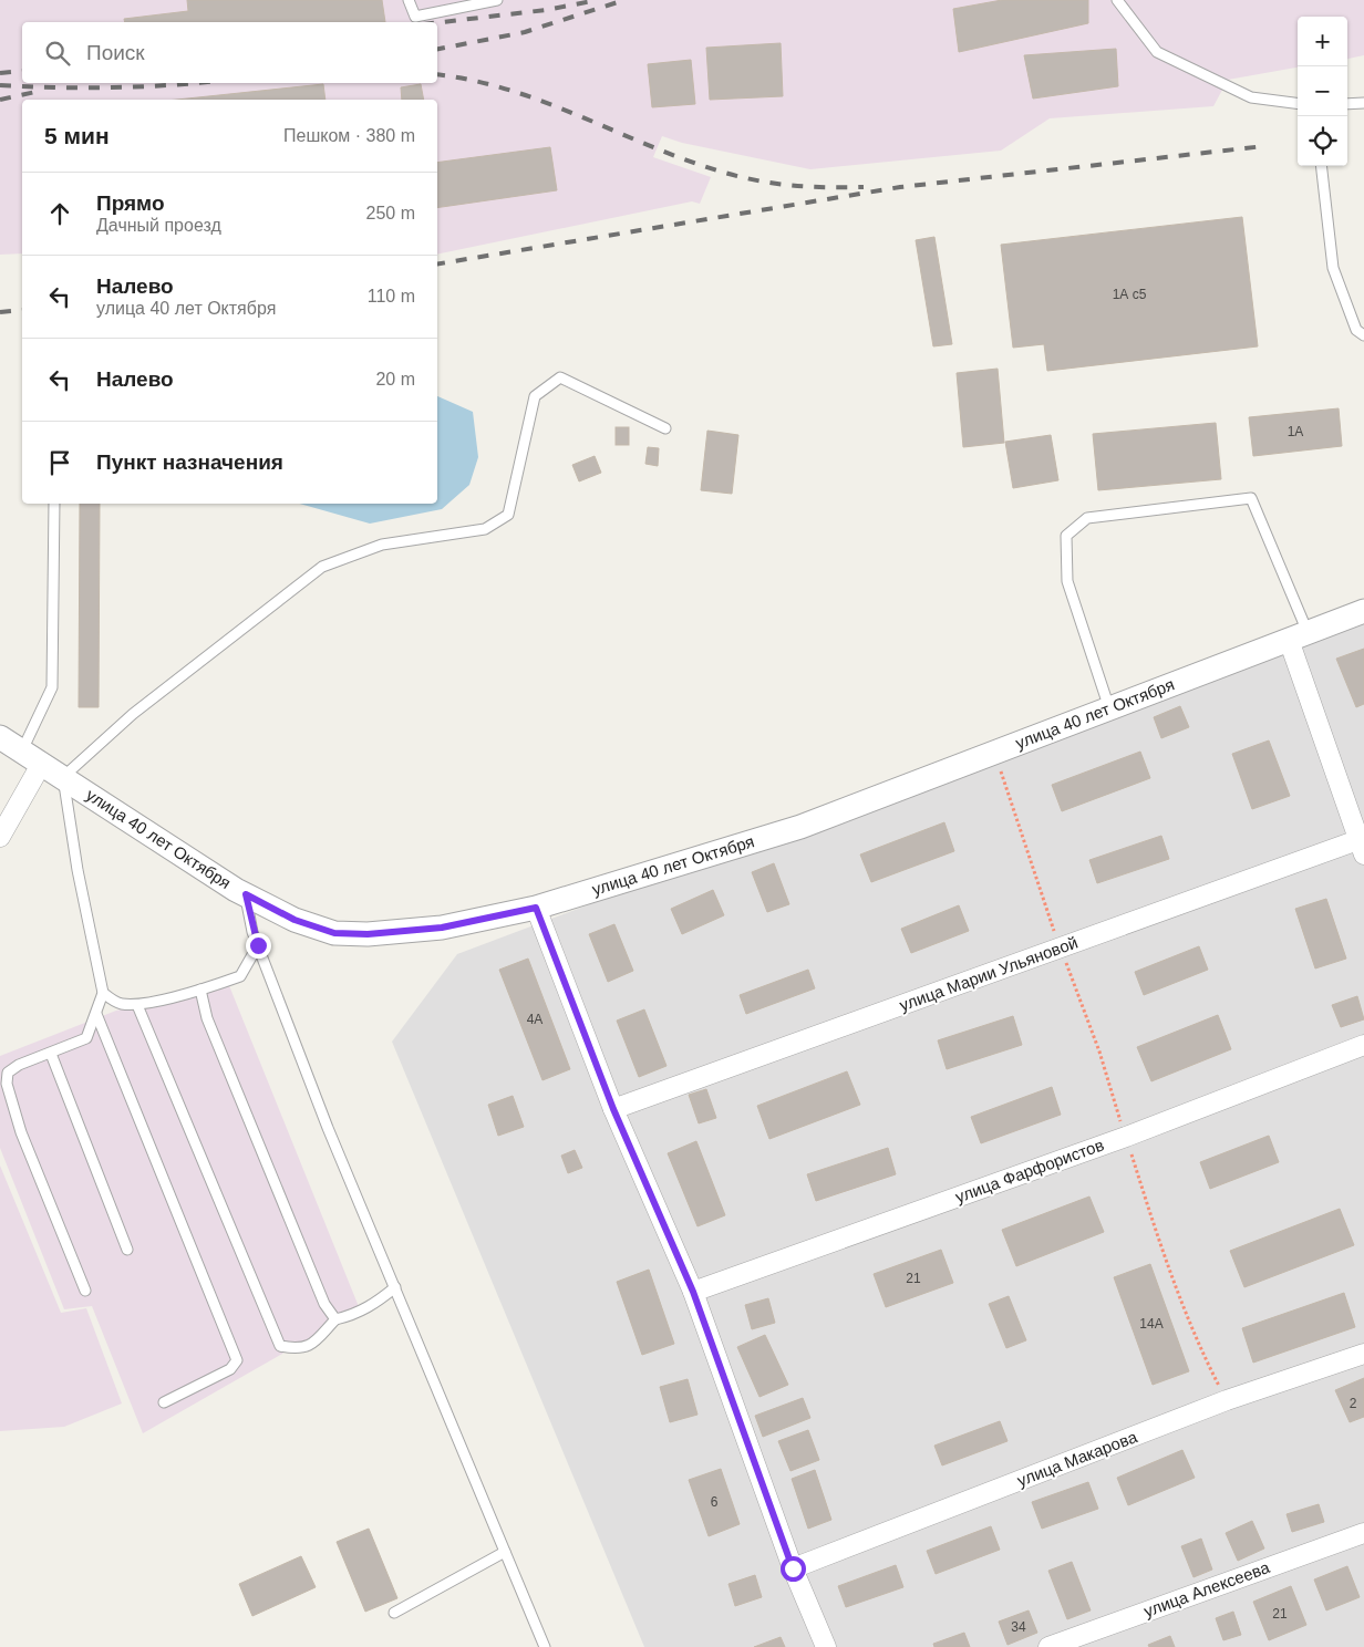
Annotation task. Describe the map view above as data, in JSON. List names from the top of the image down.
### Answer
{
  "streets": {
    "street": [
      "улица 40 лет Октября",
      "улица Марии Ульяновой",
      "улица Фарфористов",
      "улица Макарова",
      "улица Алексеева"
    ]
  },
  "house_numbers": [
    "1А с5",
    "1А",
    "4А",
    "21",
    "14А",
    "2",
    "6",
    "21",
    "34"
  ],
  "page": {
    "map_buttons": ["+", "−"],
    "search": "Поиск",
    "heading": ["5 мин", "Пешком · 380 m"],
    "list": [
      ["Прямо", "Дачный проезд", "250 m"],
      ["Налево", "улица 40 лет Октября", "110 m"],
      ["Налево", "20 m"],
      "Пункт назначения"
    ]
  }
}
